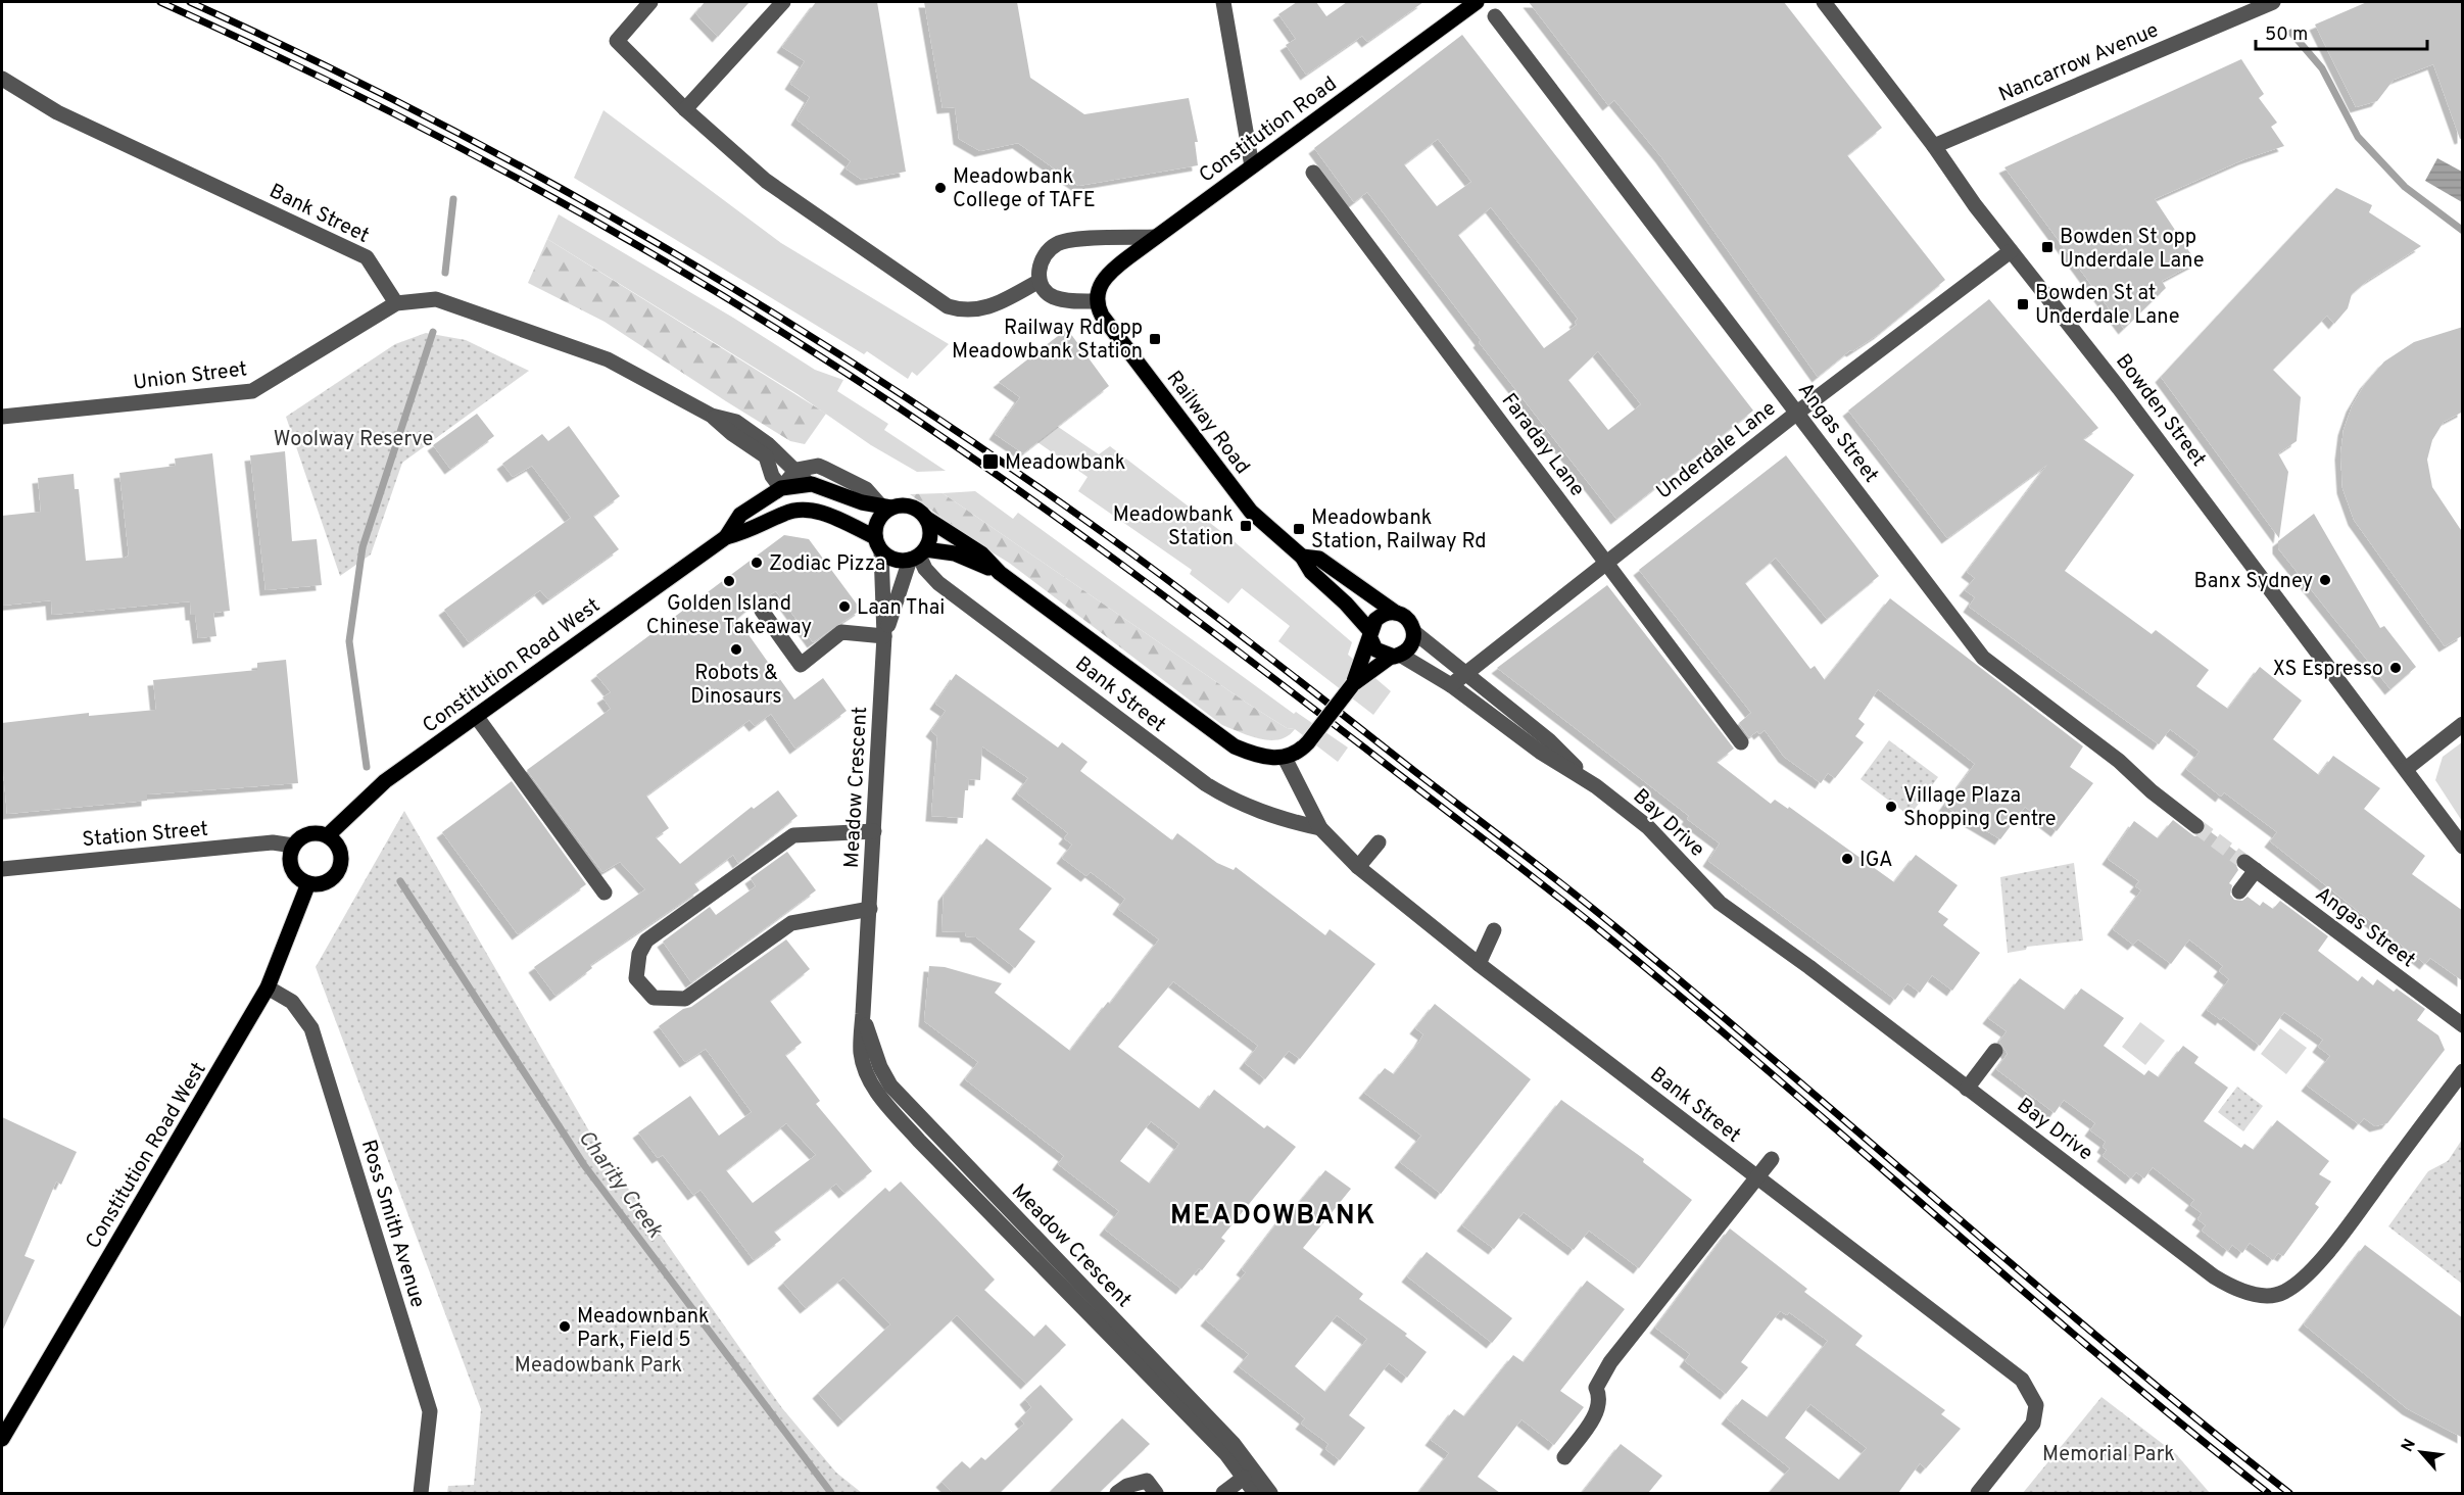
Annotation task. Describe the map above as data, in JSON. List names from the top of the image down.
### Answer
{
  "streets": {
    "main road": [
      "Constitution Road",
      "Bank Street",
      "Railway Road",
      "Constitution Road West"
    ],
    "street": [
      "Nancarrow Avenue",
      "Union Street",
      "Bowden Street",
      "Angas Street",
      "Faraday Lane",
      "Underdale Lane",
      "Meadow Crescent",
      "Bay Drive",
      "Station Street",
      "Ross Smith Avenue"
    ]
  },
  "crossings": [
    ["Nancarrow Avenue", "Bowden Street"],
    ["Constitution Road", "Railway Road"],
    ["Bank Street", "Union Street"],
    ["Bank Street", "Meadow Crescent"],
    ["Bowden Street", "Underdale Lane"],
    ["Railway Road", "Bay Drive"],
    ["Angas Street", "Underdale Lane"],
    ["Faraday Lane", "Underdale Lane"],
    ["Underdale Lane", "Bay Drive"],
    ["Constitution Road West", "Station Street"],
    ["Constitution Road West", "Ross Smith Avenue"]
  ],
  "districts": ["MEADOWBANK"],
  "water": ["Charity Creek"],
  "parks": ["Woolway Reserve", "Meadowbank Park", "Memorial Park"],
  "places": {
    "other": [
      "Meadowbank College of TAFE",
      "Zodiac Pizza",
      "Banx Sydney",
      "Golden Island Chinese Takeaway",
      "Laan Thai",
      "Robots & Dinosaurs",
      "XS Espresso",
      "Village Plaza Shopping Centre",
      "IGA",
      "Meadownbank Park, Field 5"
    ],
    "transit": [
      "Bowden St opp Underdale Lane",
      "Bowden St at Underdale Lane",
      "Railway Rd opp Meadowbank Station",
      "Meadowbank",
      "Meadowbank Station",
      "Meadowbank Station, Railway Rd"
    ]
  },
  "scale_bar": "50 m",
  "north": "top left"
}
